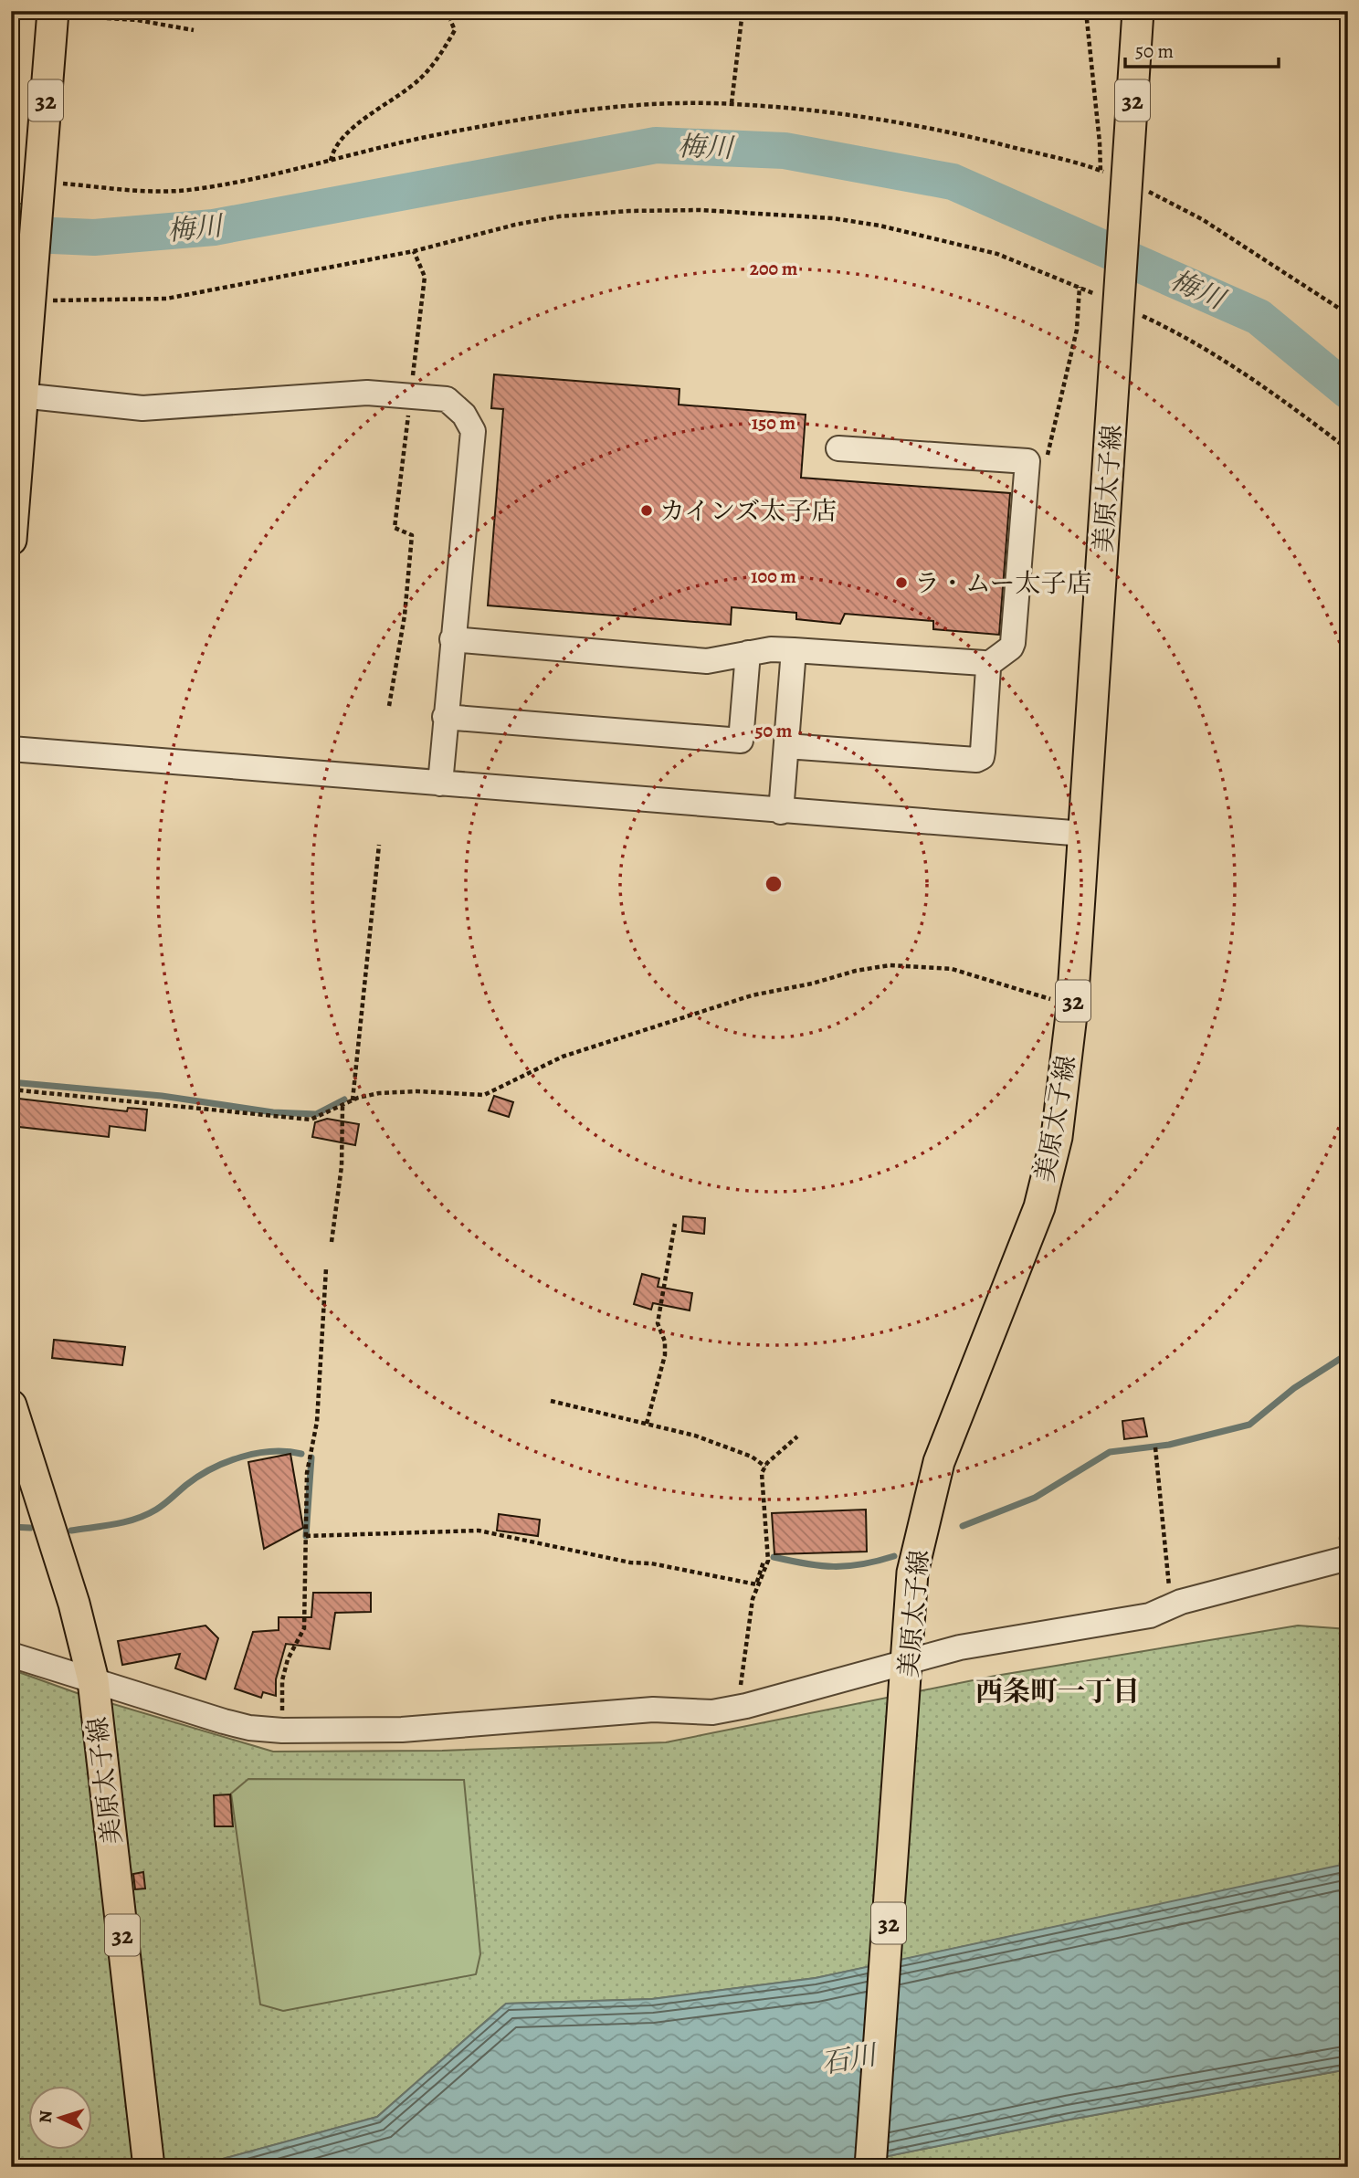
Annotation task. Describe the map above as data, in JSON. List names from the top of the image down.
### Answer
{
  "streets": {
    "main road": ["32", "美原太子線"]
  },
  "districts": ["西条町一丁目"],
  "water": ["梅川", "石川"],
  "places": ["カインズ太子店", "ラ・ムー太子店"],
  "scale_bar": "50 m",
  "north": "left",
  "rings": [
    "200 m",
    "150 m",
    "100 m",
    "50 m"
  ]
}
